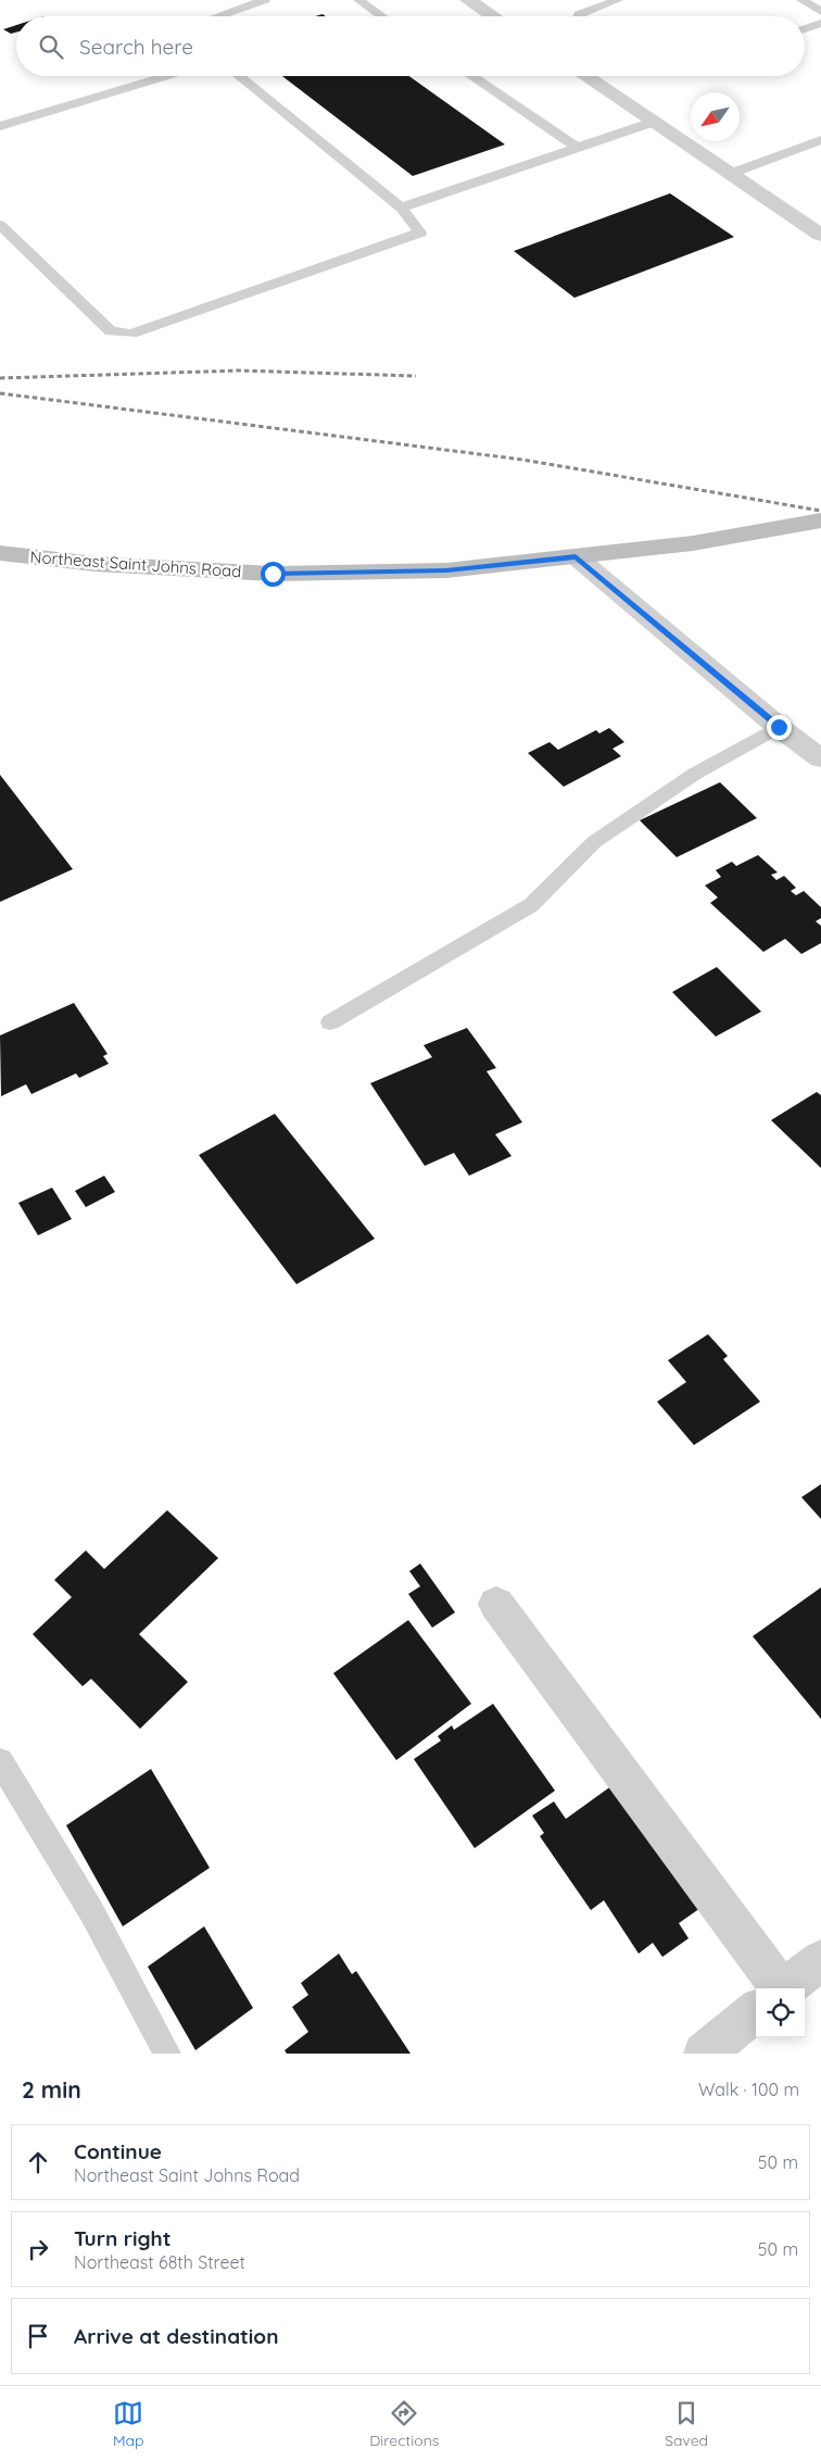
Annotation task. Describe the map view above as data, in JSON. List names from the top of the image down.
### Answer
{
  "streets": {
    "main road": ["Northeast Saint Johns Road"]
  },
  "north": "bottom left",
  "page": {
    "search": "Search here",
    "heading": ["2 min", "Walk · 100 m"],
    "list": [
      ["Continue", "Northeast Saint Johns Road", "50 m"],
      ["Turn right", "Northeast 68th Street", "50 m"],
      "Arrive at destination"
    ],
    "nav": ["Map", "Directions", "Saved"]
  }
}
